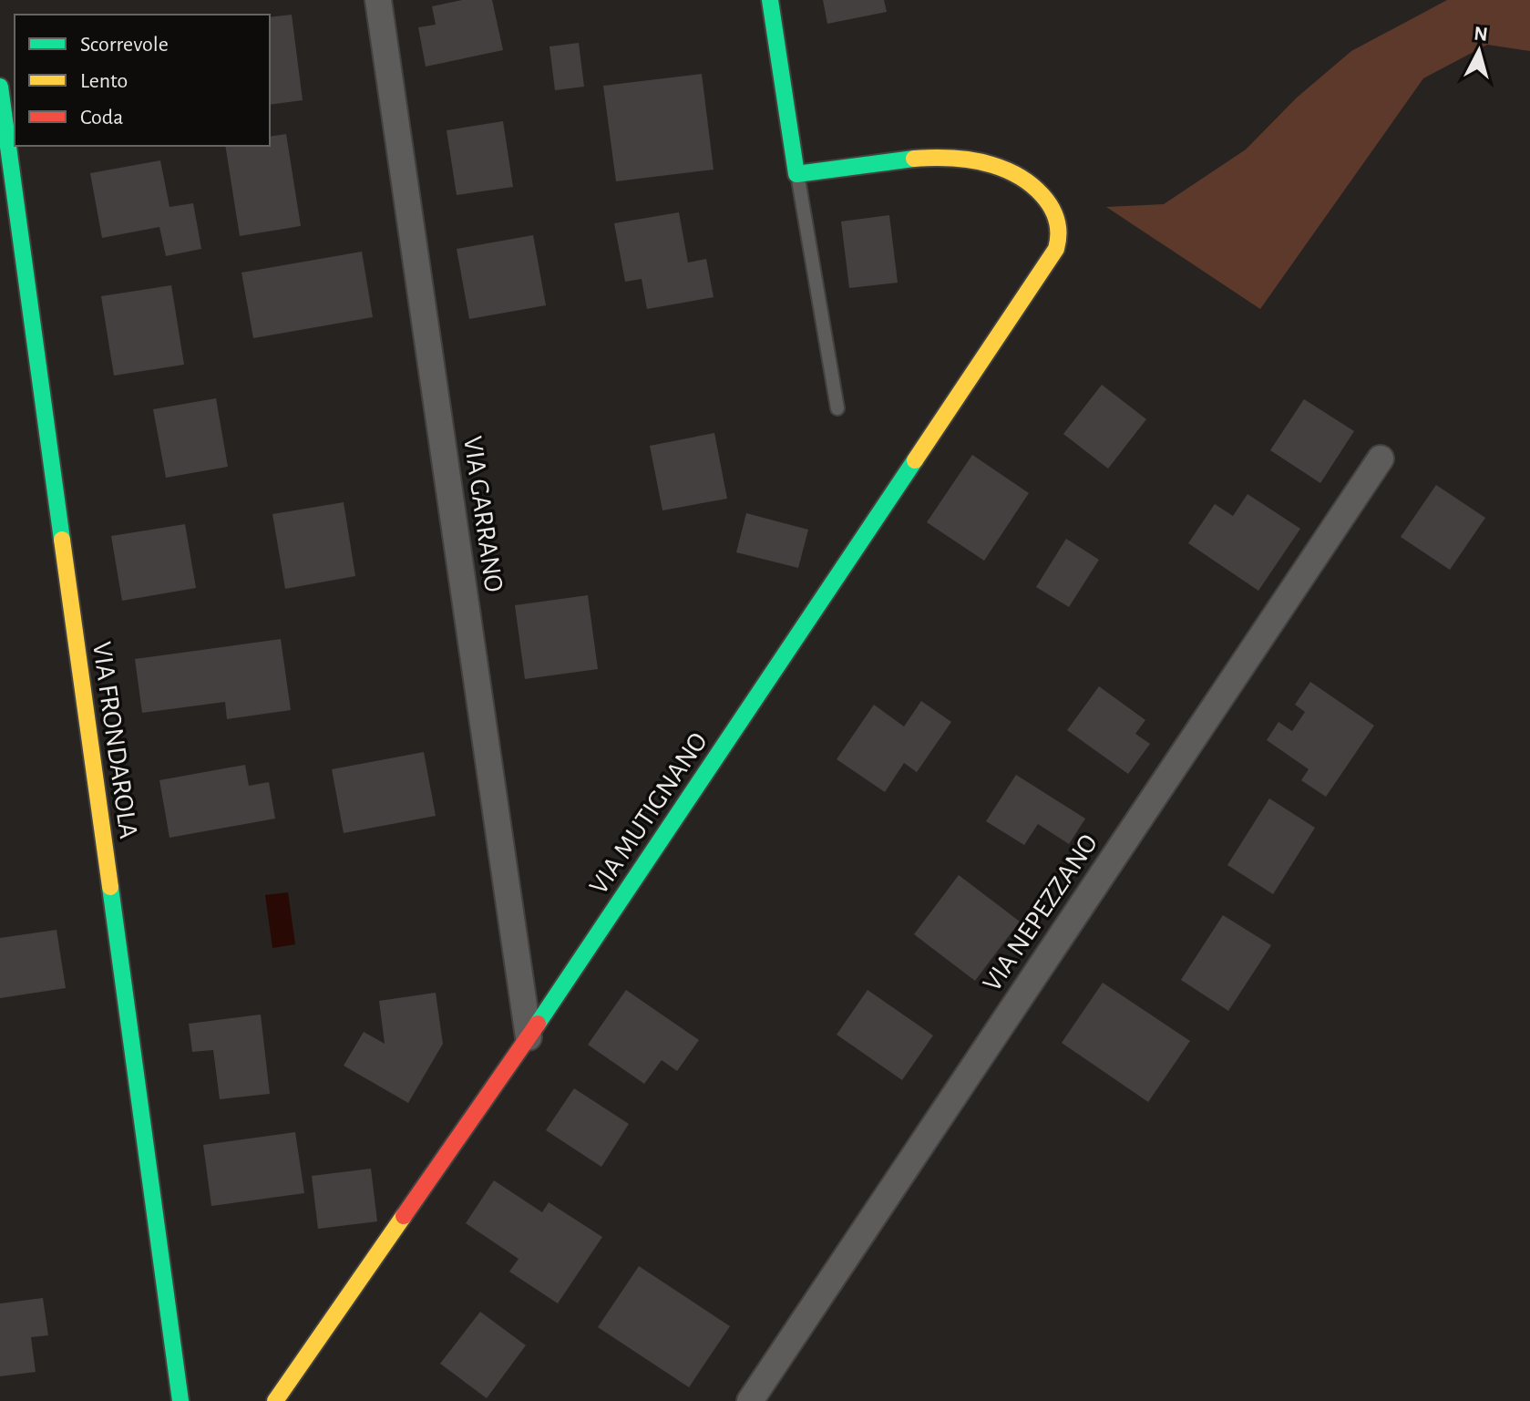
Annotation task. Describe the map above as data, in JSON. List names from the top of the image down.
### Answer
{
  "streets": {
    "street": [
      "VIA GARRANO",
      "VIA FRONDAROLA",
      "VIA MUTIGNANO",
      "VIA NEPEZZANO"
    ]
  },
  "crossings": [
    ["VIA GARRANO", "VIA MUTIGNANO"]
  ],
  "legend": ["Scorrevole", "Lento", "Coda"],
  "north": "top"
}
